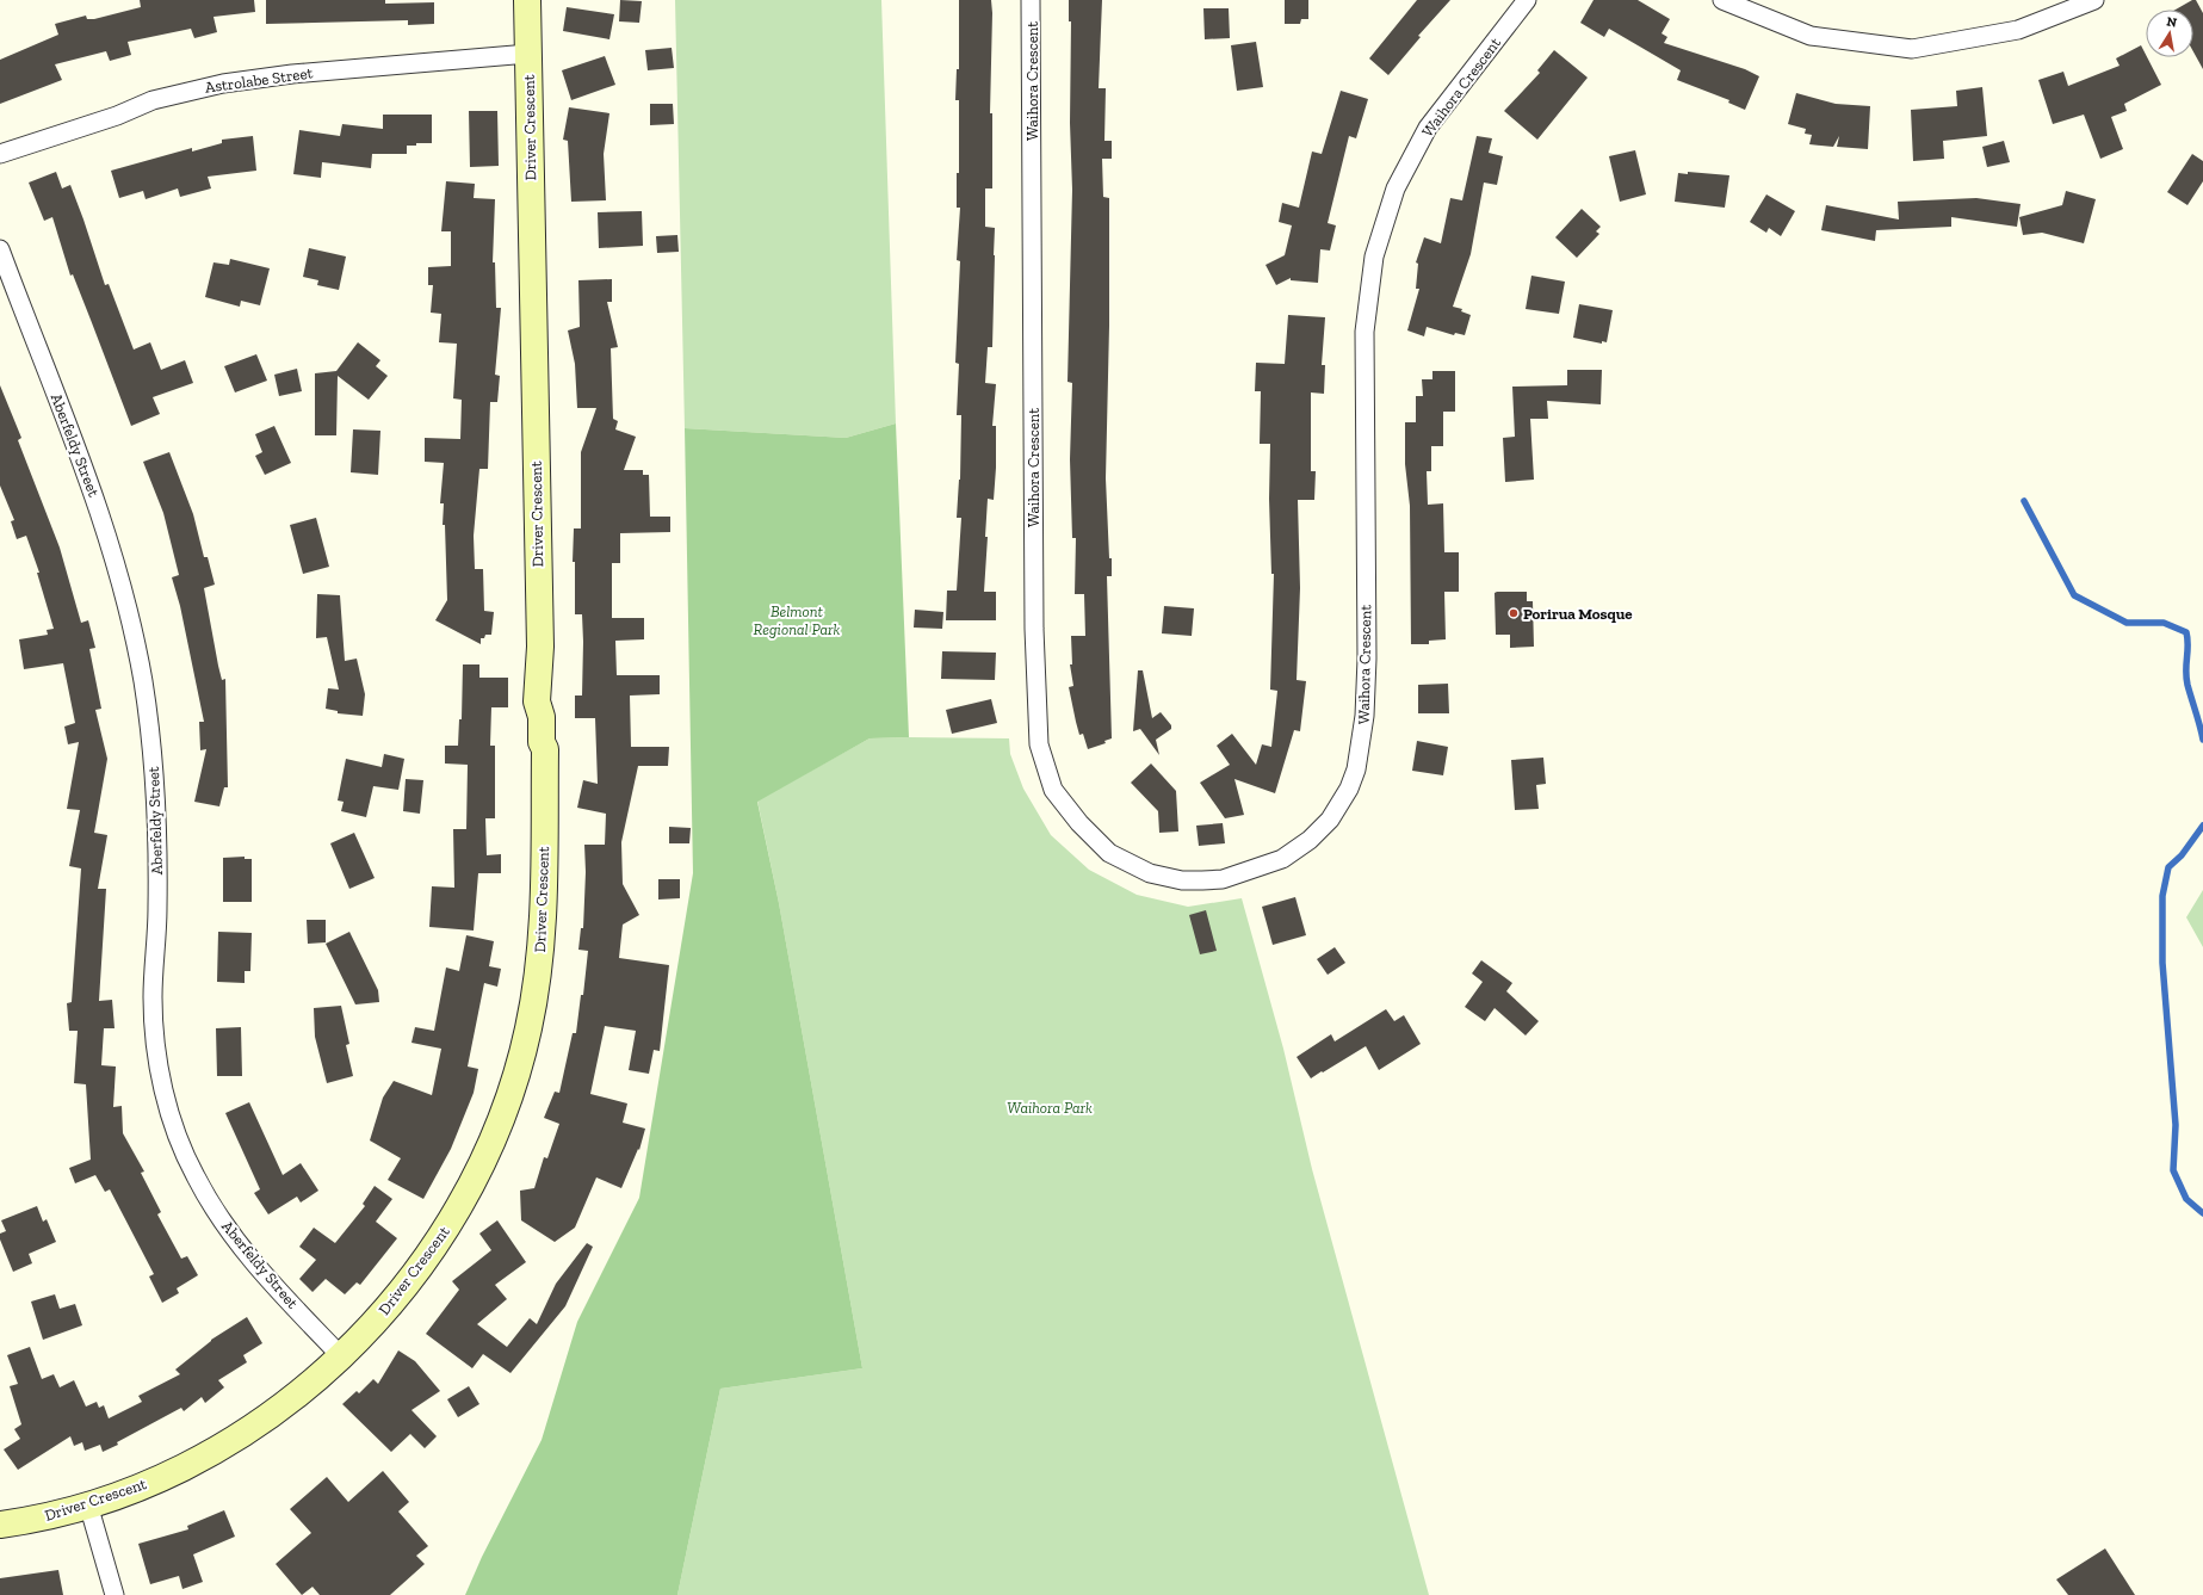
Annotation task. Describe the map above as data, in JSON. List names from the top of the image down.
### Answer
{
  "streets": {
    "street": [
      "Astrolabe Street",
      "Waihora Crescent",
      "Driver Crescent",
      "Aberfeldy Street"
    ]
  },
  "crossings": [
    ["Astrolabe Street", "Driver Crescent"],
    ["Driver Crescent", "Aberfeldy Street"]
  ],
  "parks": ["Belmont Regional Park", "Waihora Park"],
  "places": ["Porirua Mosque"],
  "north": "top"
}
